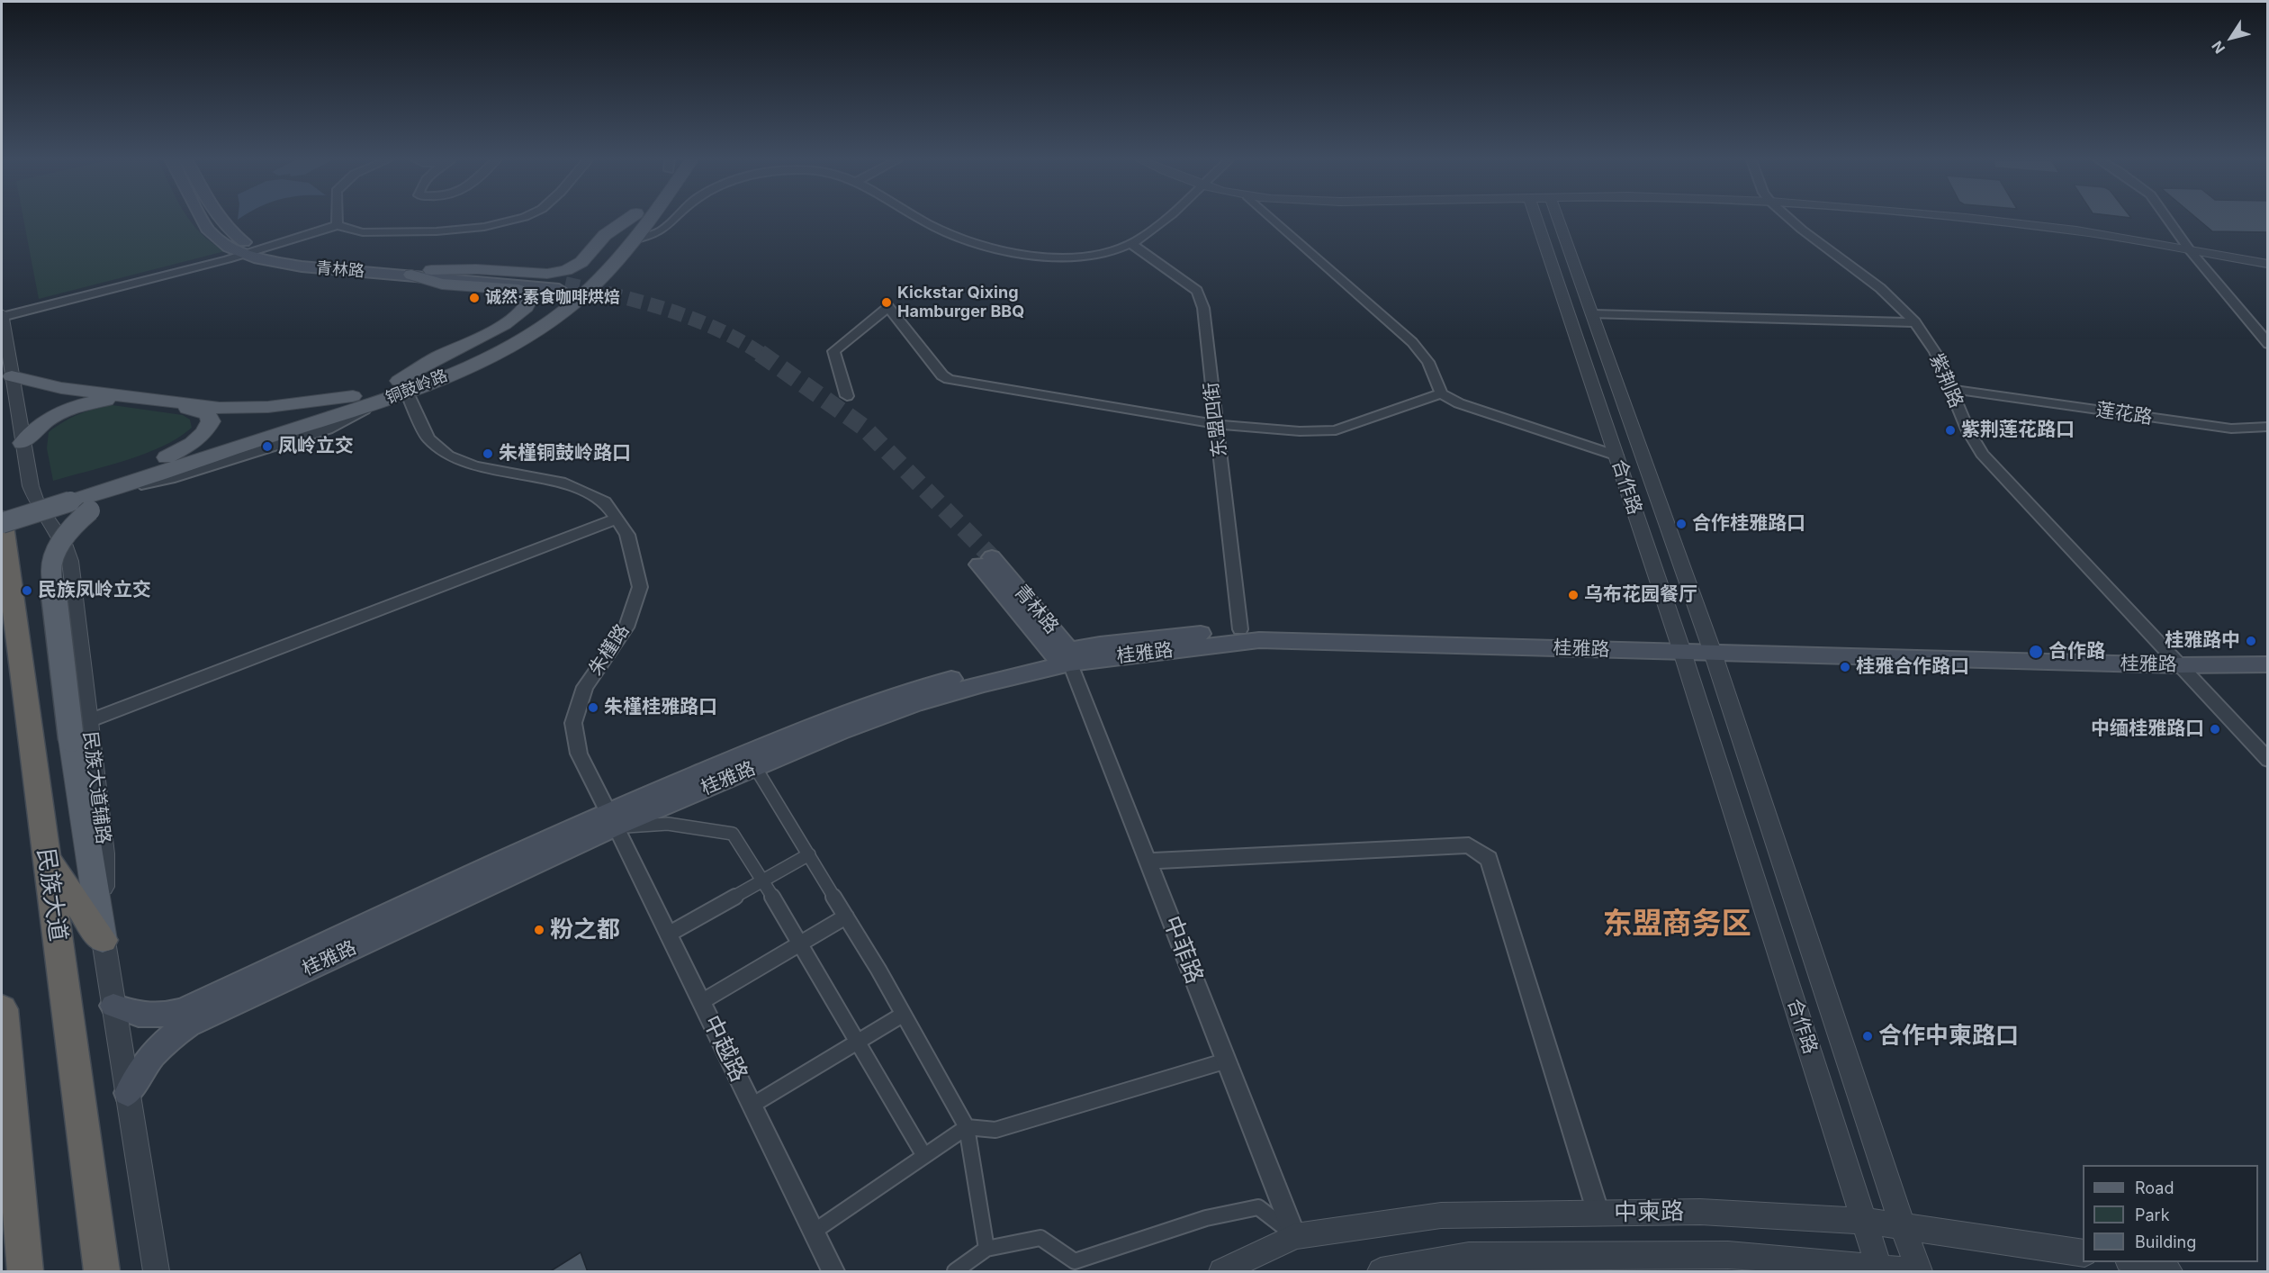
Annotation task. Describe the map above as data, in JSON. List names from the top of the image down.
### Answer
{
  "streets": {
    "highway": ["民族大道"],
    "main road": ["青林路", "铜鼓岭路", "桂雅路"],
    "street": [
      "紫荆路",
      "莲花路",
      "东盟四街",
      "合作路",
      "朱槿路",
      "民族大道辅路",
      "中菲路",
      "中越路",
      "中柬路"
    ]
  },
  "crossings": [
    ["青林路", "桂雅路"],
    ["青林路", "中菲路"],
    ["紫荆路", "莲花路"],
    ["紫荆路", "桂雅路"],
    ["铜鼓岭路", "朱槿路"],
    ["东盟四街", "桂雅路"],
    ["合作路", "桂雅路"],
    ["合作路", "中柬路"],
    ["桂雅路", "朱槿路"],
    ["桂雅路", "中菲路"],
    ["桂雅路", "中越路"],
    ["朱槿路", "中越路"],
    ["中菲路", "中柬路"]
  ],
  "districts": ["东盟商务区"],
  "places": [
    "诚然·素食咖啡烘焙",
    "Kickstar Qixing Hamburger BBQ",
    "紫荆莲花路口",
    "凤岭立交",
    "朱槿铜鼓岭路口",
    "合作桂雅路口",
    "民族凤岭立交",
    "乌布花园餐厅",
    "桂雅路中",
    "合作路",
    "桂雅合作路口",
    "朱槿桂雅路口",
    "中缅桂雅路口",
    "粉之都",
    "合作中柬路口"
  ],
  "legend": ["Road", "Park", "Building"],
  "north": "bottom left"
}
